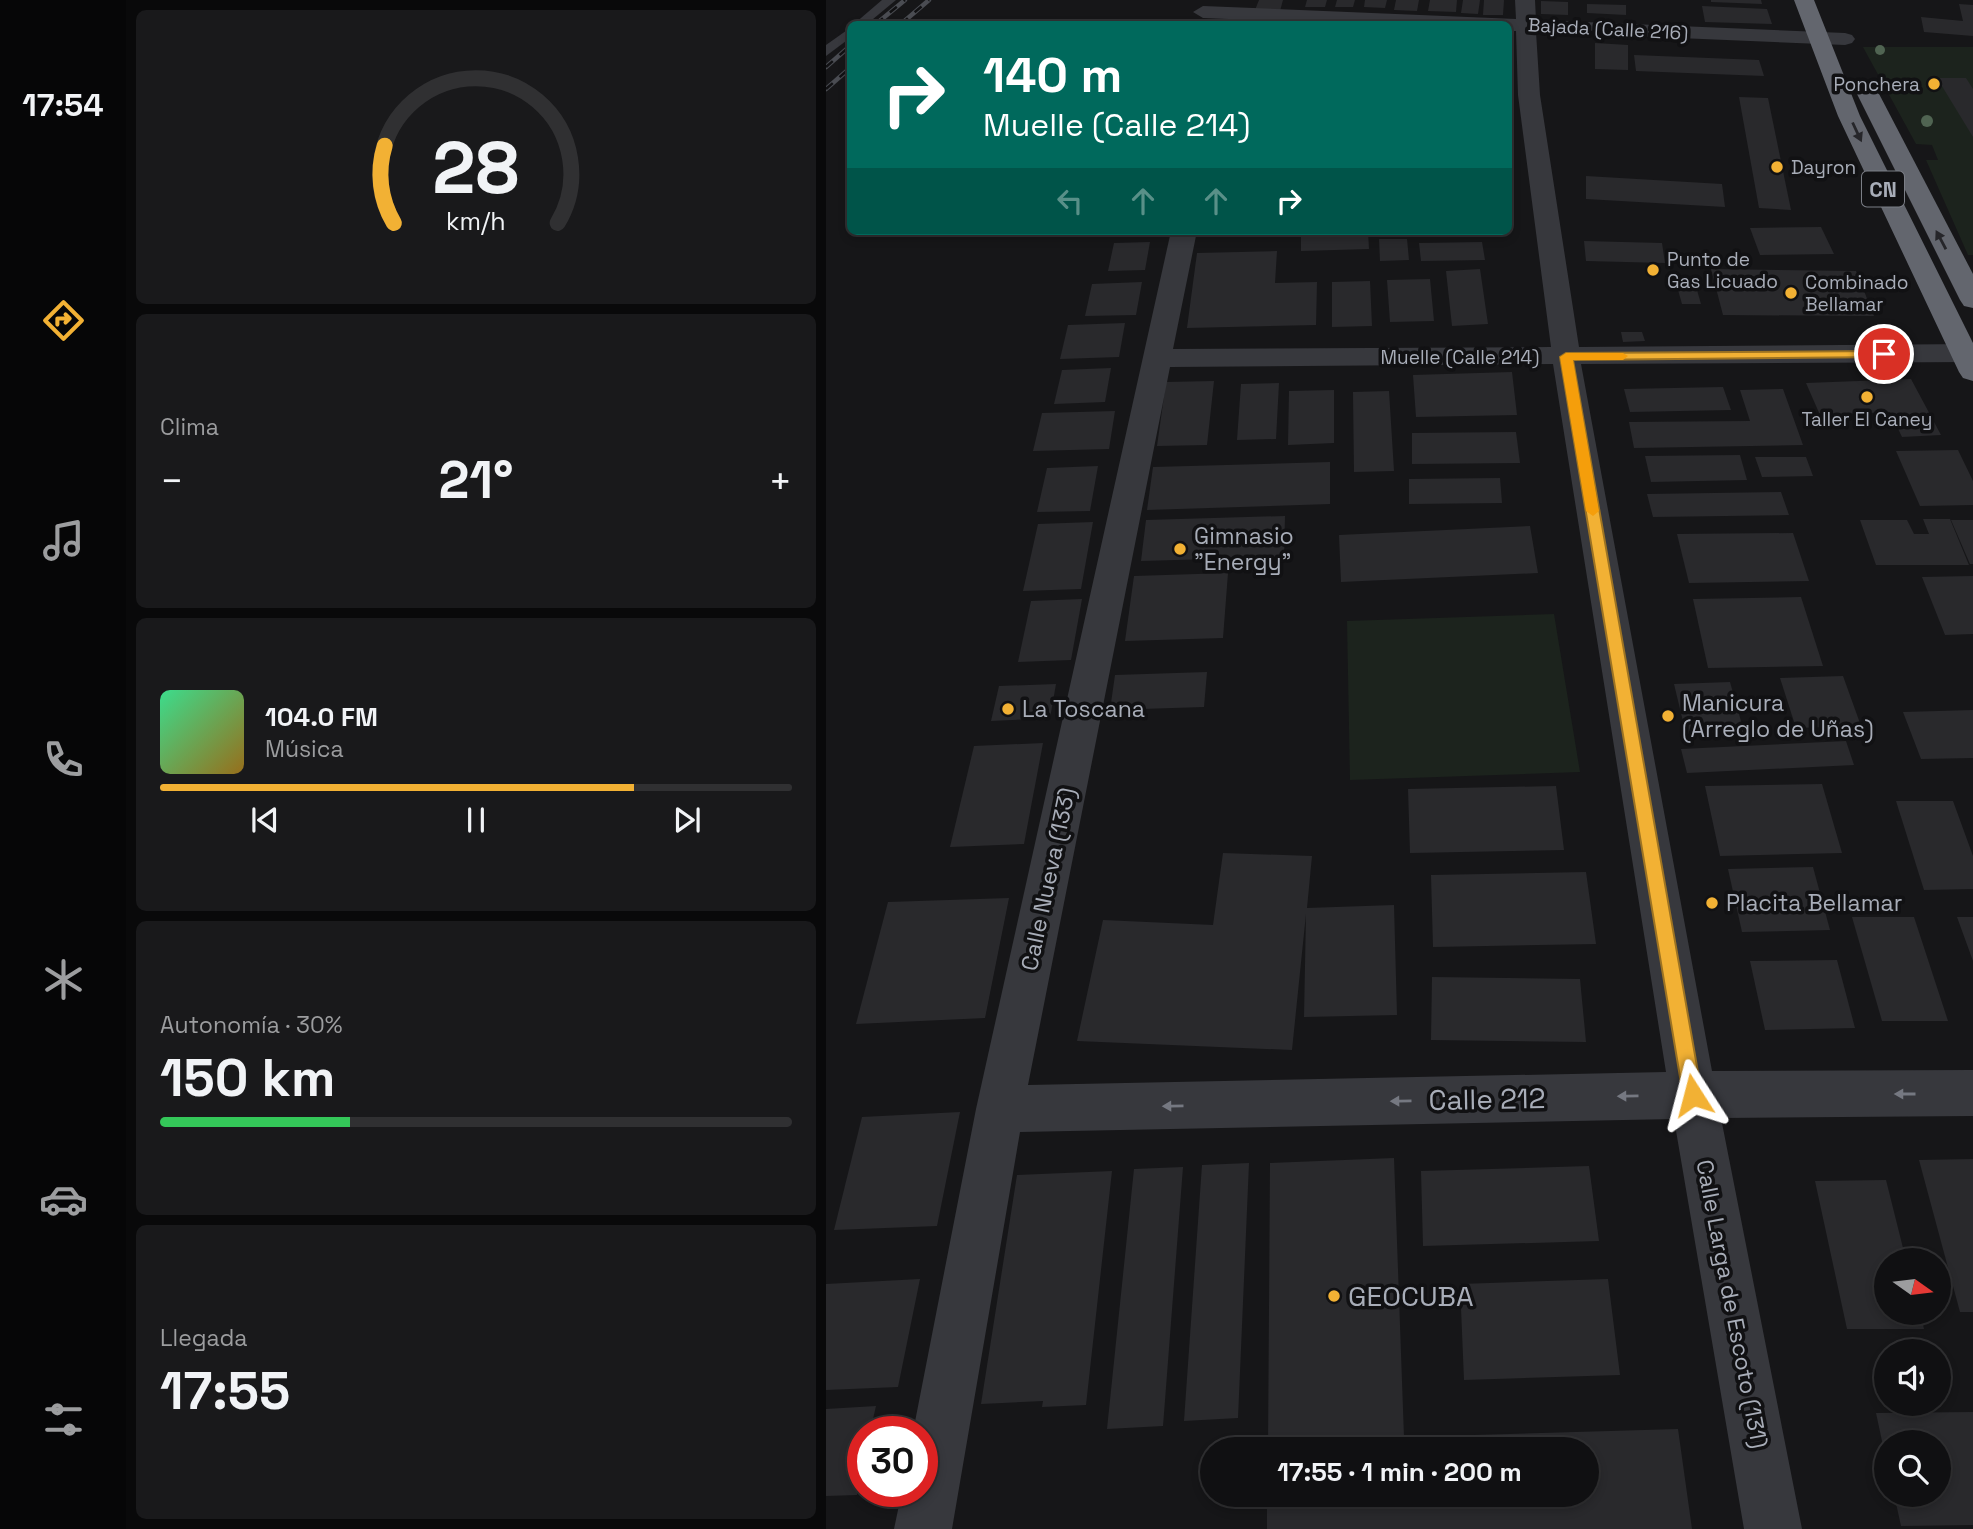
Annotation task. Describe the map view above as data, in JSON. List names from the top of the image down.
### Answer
{
  "streets": {
    "highway": ["CN"],
    "street": [
      "Bajada (Calle 216)",
      "Muelle (Calle 214)",
      "Calle Nueva (133)",
      "Calle 212",
      "Calle Larga de Escoto (131)"
    ]
  },
  "crossings": [
    ["Bajada (Calle 216)", "CN"],
    ["Bajada (Calle 216)", "Calle Larga de Escoto (131)"],
    ["CN", "Muelle (Calle 214)"],
    ["Muelle (Calle 214)", "Calle Nueva (133)"],
    ["Muelle (Calle 214)", "Calle Larga de Escoto (131)"],
    ["Calle Nueva (133)", "Calle 212"],
    ["Calle 212", "Calle Larga de Escoto (131)"]
  ],
  "one_way": ["Calle 212"],
  "places": [
    "Ponchera",
    "Dayron",
    "Punto de Gas Licuado",
    "Combinado Bellamar",
    "Taller El Caney",
    "Gimnasio \"Energy\"",
    "La Toscana",
    "Manicura (Arreglo de Uñas)",
    "Placita Bellamar",
    "GEOCUBA"
  ],
  "north": "right",
  "page": {
    "tabs": "17:54",
    "turn": ["140 m", "Muelle (Calle 214)"],
    "tile": [
      "Clima",
      ["Autonomía · 30%", "150 km"],
      ["Llegada", "17:55"]
    ],
    "heat": ["−", "21°", "+"],
    "song": ["104.0 FM", "Música"],
    "limit": "30",
    "trip": "17:55 · 1 min · 200 m",
    "gauge": ["28", "km/h"]
  }
}
